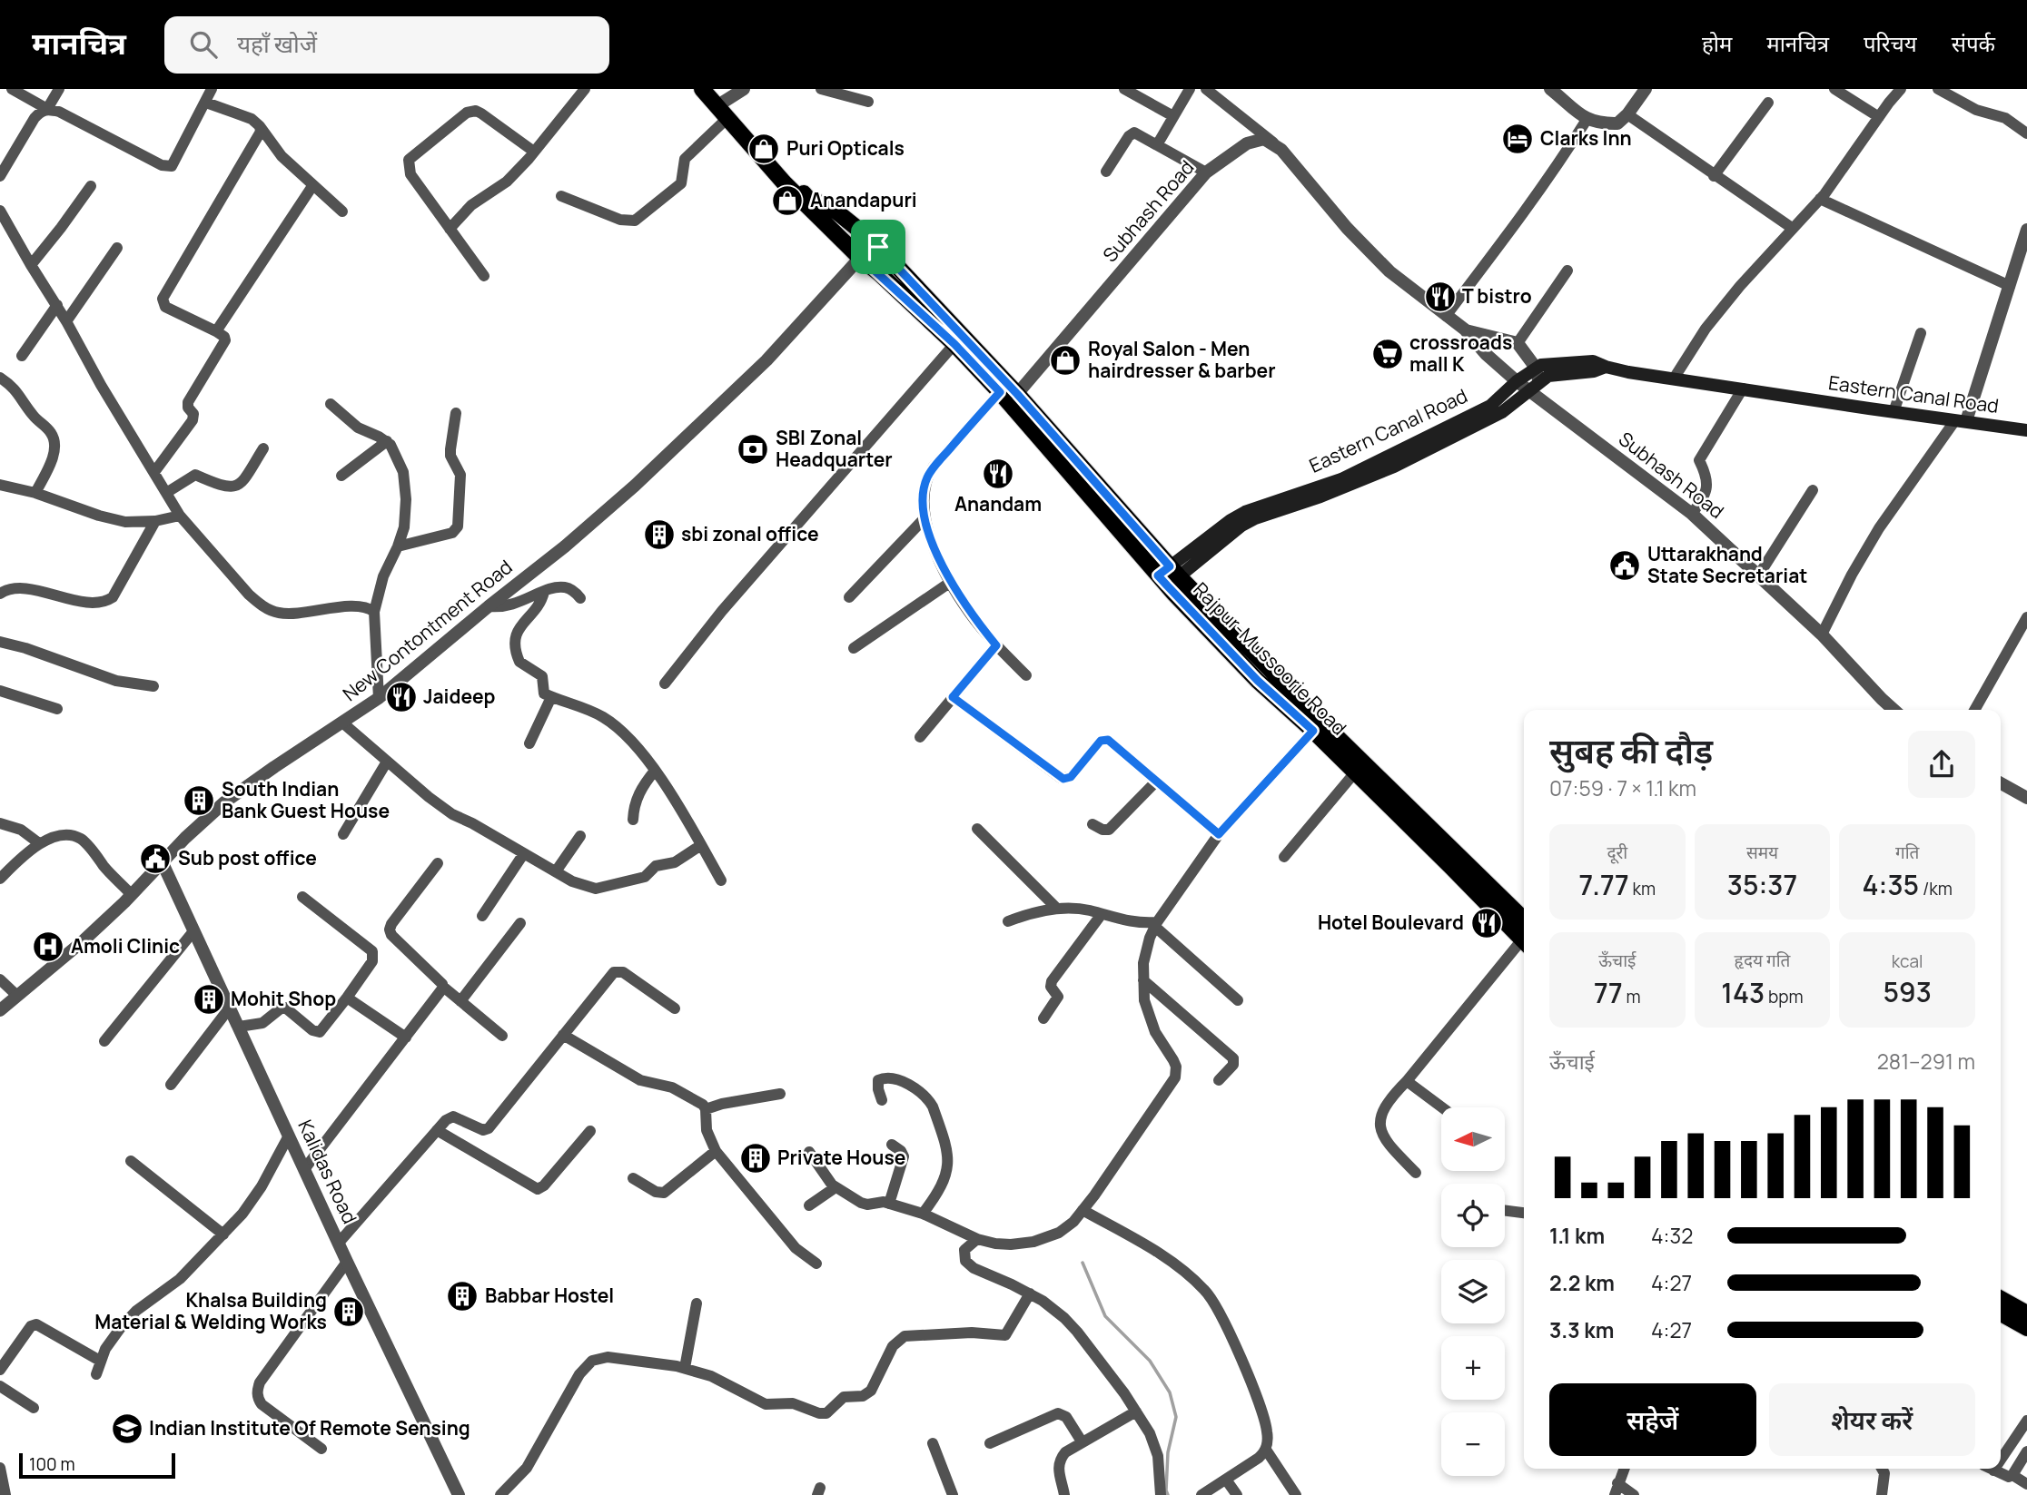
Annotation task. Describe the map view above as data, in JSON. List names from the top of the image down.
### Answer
{
  "streets": {
    "main road": ["Eastern Canal Road", "Rajpur-Mussoorie Road"],
    "street": ["Subhash Road", "New Contontment Road", "Kalidas Road"]
  },
  "crossings": [
    ["Subhash Road", "Eastern Canal Road"],
    ["Subhash Road", "Rajpur-Mussoorie Road"],
    ["Eastern Canal Road", "Rajpur-Mussoorie Road"],
    ["New Contontment Road", "Rajpur-Mussoorie Road"],
    ["New Contontment Road", "Kalidas Road"]
  ],
  "places": {
    "hotel": ["Clarks Inn"],
    "shop": ["Puri Opticals", "Anandapuri", "Royal Salon - Men hairdresser & barber"],
    "restaurant": [
      "T bistro",
      "Anandam",
      "Jaideep",
      "Hotel Boulevard"
    ],
    "supermarket": ["crossroads mall K"],
    "bank": ["SBI Zonal Headquarter"],
    "building": [
      "sbi zonal office",
      "South Indian Bank Guest House",
      "Mohit Shop",
      "Private House",
      "Babbar Hostel",
      "Khalsa Building Material & Welding Works"
    ],
    "public building": ["Uttarakhand State Secretariat", "Sub post office"],
    "hospital": ["Amoli Clinic"],
    "school or university": ["Indian Institute Of Remote Sensing"]
  },
  "scale_bar": "100 m",
  "north": "left",
  "page": {
    "header": "मानचित्र",
    "search": "यहाँ खोजें",
    "nav": [
      "होम",
      "मानचित्र",
      "परिचय",
      "संपर्क"
    ],
    "heading": ["सुबह की दौड़", "07:59 · 7 × 1.1 km"],
    "stats": [
      ["दूरी", "7.77 km"],
      ["समय", "35:37"],
      ["गति", "4:35 /km"],
      ["ऊँचाई", "77 m"],
      ["हृदय गति", "143 bpm"],
      ["kcal", "593"]
    ],
    "chart": ["ऊँचाई", "281–291 m"],
    "map_buttons": ["+", "−"],
    "list": [
      {
        "name": "1.1 km",
        "note": "4:32"
      },
      {
        "name": "2.2 km",
        "note": "4:27"
      },
      {
        "name": "3.3 km",
        "note": "4:27"
      }
    ],
    "buttons": ["सहेजें", "शेयर करें"],
    "scale": "100 m"
  }
}
